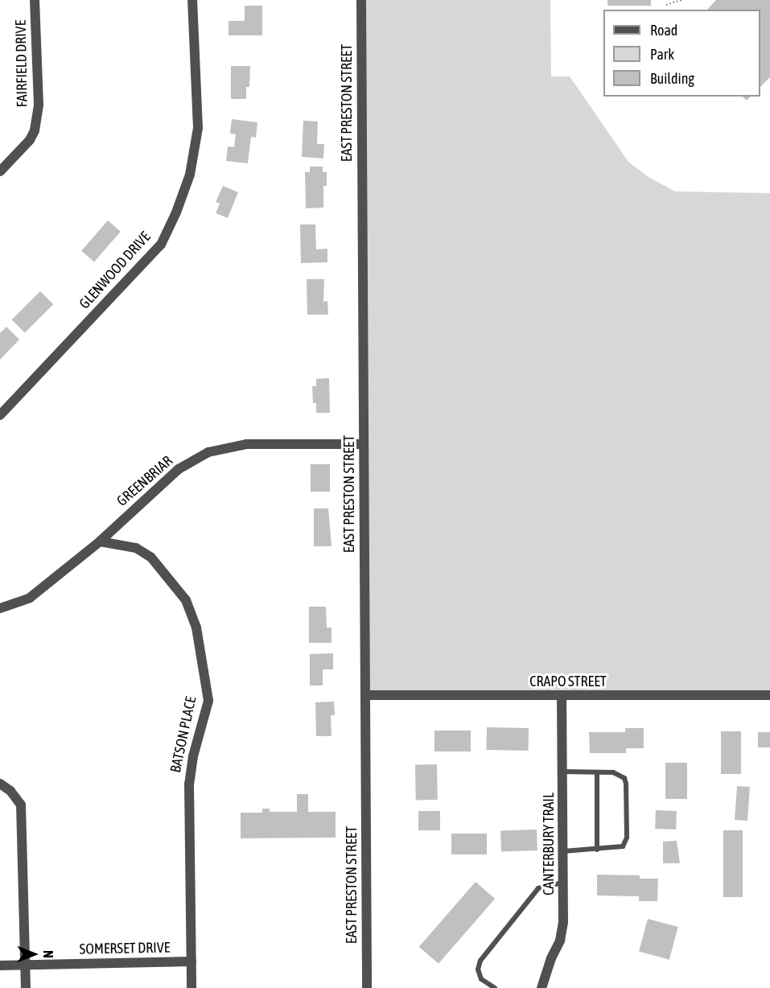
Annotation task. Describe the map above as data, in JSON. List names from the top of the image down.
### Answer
{
  "streets": {
    "street": [
      "FAIRFIELD DRIVE",
      "EAST PRESTON STREET",
      "GLENWOOD DRIVE",
      "GREENBRIAR",
      "CRAPO STREET",
      "BATSON PLACE",
      "CANTERBURY TRAIL",
      "SOMERSET DRIVE"
    ]
  },
  "crossings": [
    ["EAST PRESTON STREET", "GREENBRIAR"],
    ["EAST PRESTON STREET", "CRAPO STREET"],
    ["GREENBRIAR", "BATSON PLACE"],
    ["CRAPO STREET", "CANTERBURY TRAIL"],
    ["BATSON PLACE", "SOMERSET DRIVE"]
  ],
  "legend": ["Road", "Park", "Building"],
  "north": "right"
}
